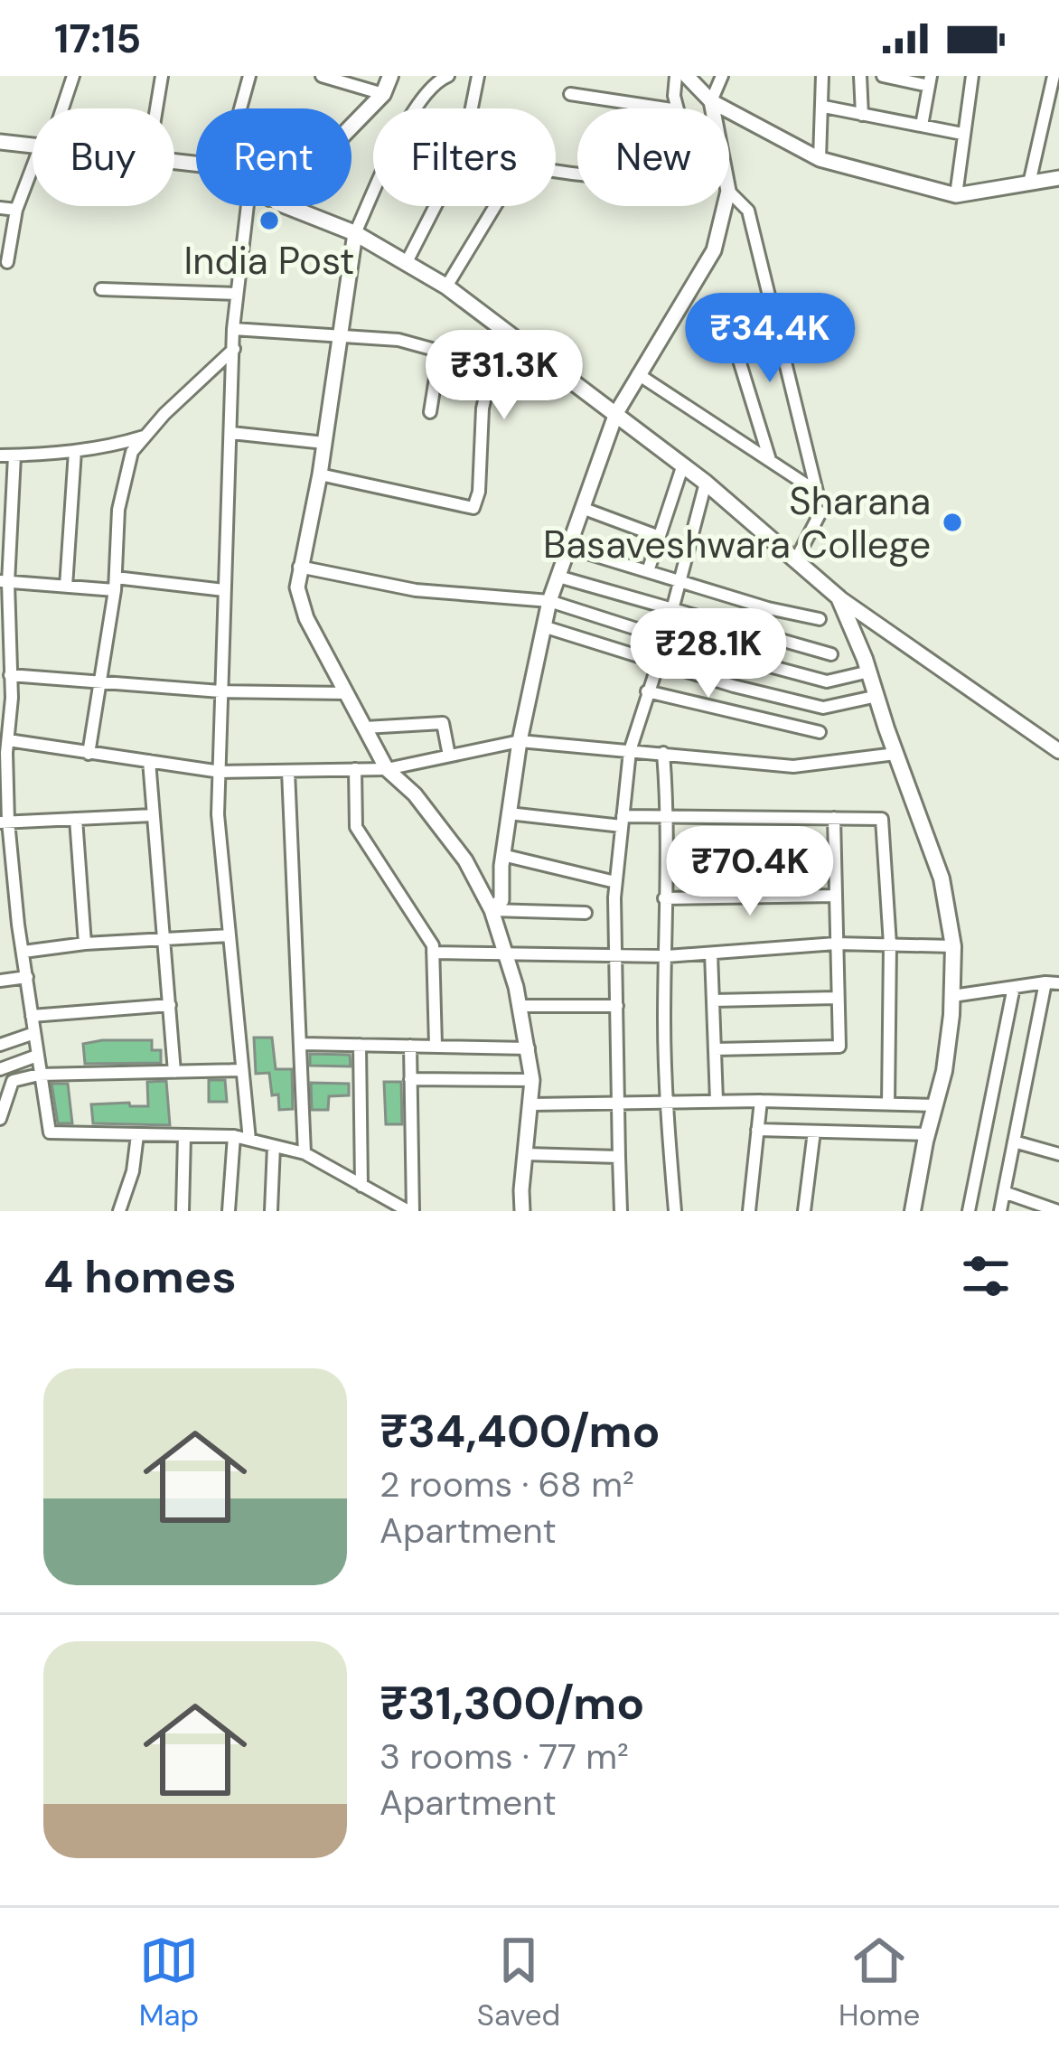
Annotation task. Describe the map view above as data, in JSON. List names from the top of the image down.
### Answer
{
  "places": ["India Post", "Sharana Basaveshwara College"],
  "page": {
    "status": "17:15",
    "chip": [
      "Buy",
      "Rent",
      "Filters",
      "New"
    ],
    "price": [
      "₹34.4K",
      "₹31.3K",
      "₹28.1K",
      "₹70.4K"
    ],
    "heading": "4 homes",
    "list": [
      {
        "name": "₹34,400/mo",
        "note": "2 rooms · 68 m² · Apartment"
      },
      {
        "name": "₹31,300/mo",
        "note": "3 rooms · 77 m² · Apartment"
      }
    ],
    "tabs": ["Map", "Saved", "Home"]
  }
}
